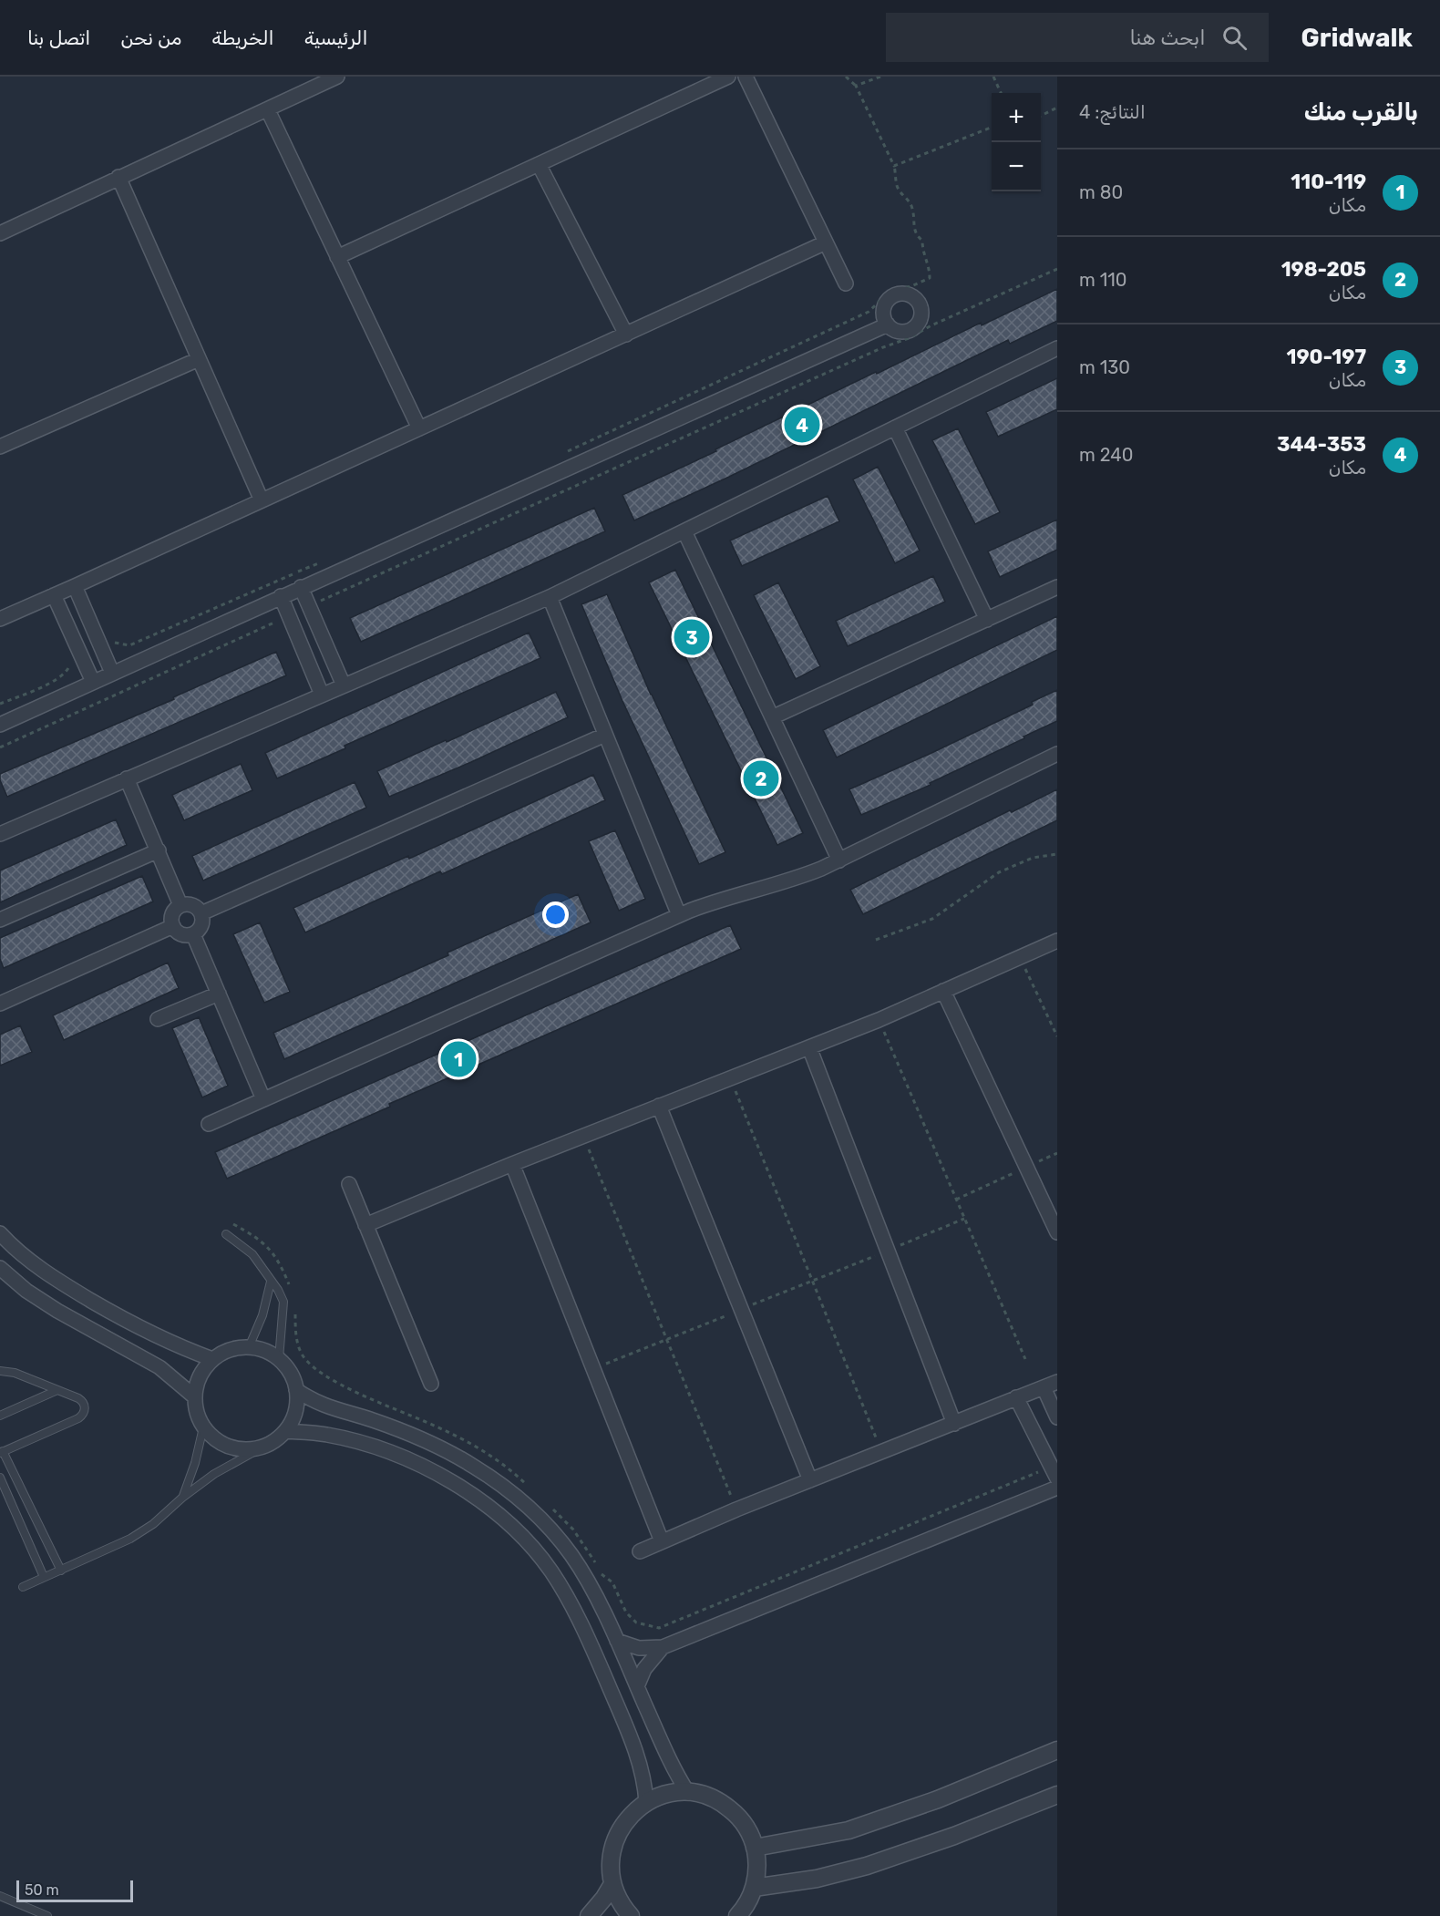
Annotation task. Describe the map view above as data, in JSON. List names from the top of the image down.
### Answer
{
  "scale_bar": "50 m",
  "page": {
    "header": "Gridwalk",
    "search": "ابحث هنا",
    "nav": [
      "الرئيسية",
      "الخريطة",
      "من نحن",
      "اتصل بنا"
    ],
    "heading": ["بالقرب منك", "النتائج: 4"],
    "map_buttons": ["+", "−"],
    "list": [
      {
        "mark": "1",
        "name": "110-119",
        "note": "مكان",
        "value": "80 m"
      },
      {
        "mark": "2",
        "name": "198-205",
        "note": "مكان",
        "value": "110 m"
      },
      {
        "mark": "3",
        "name": "190-197",
        "note": "مكان",
        "value": "130 m"
      },
      {
        "mark": "4",
        "name": "344-353",
        "note": "مكان",
        "value": "240 m"
      }
    ],
    "pins": [
      "4",
      "3",
      "2",
      "1"
    ],
    "scale": "50 m"
  }
}
